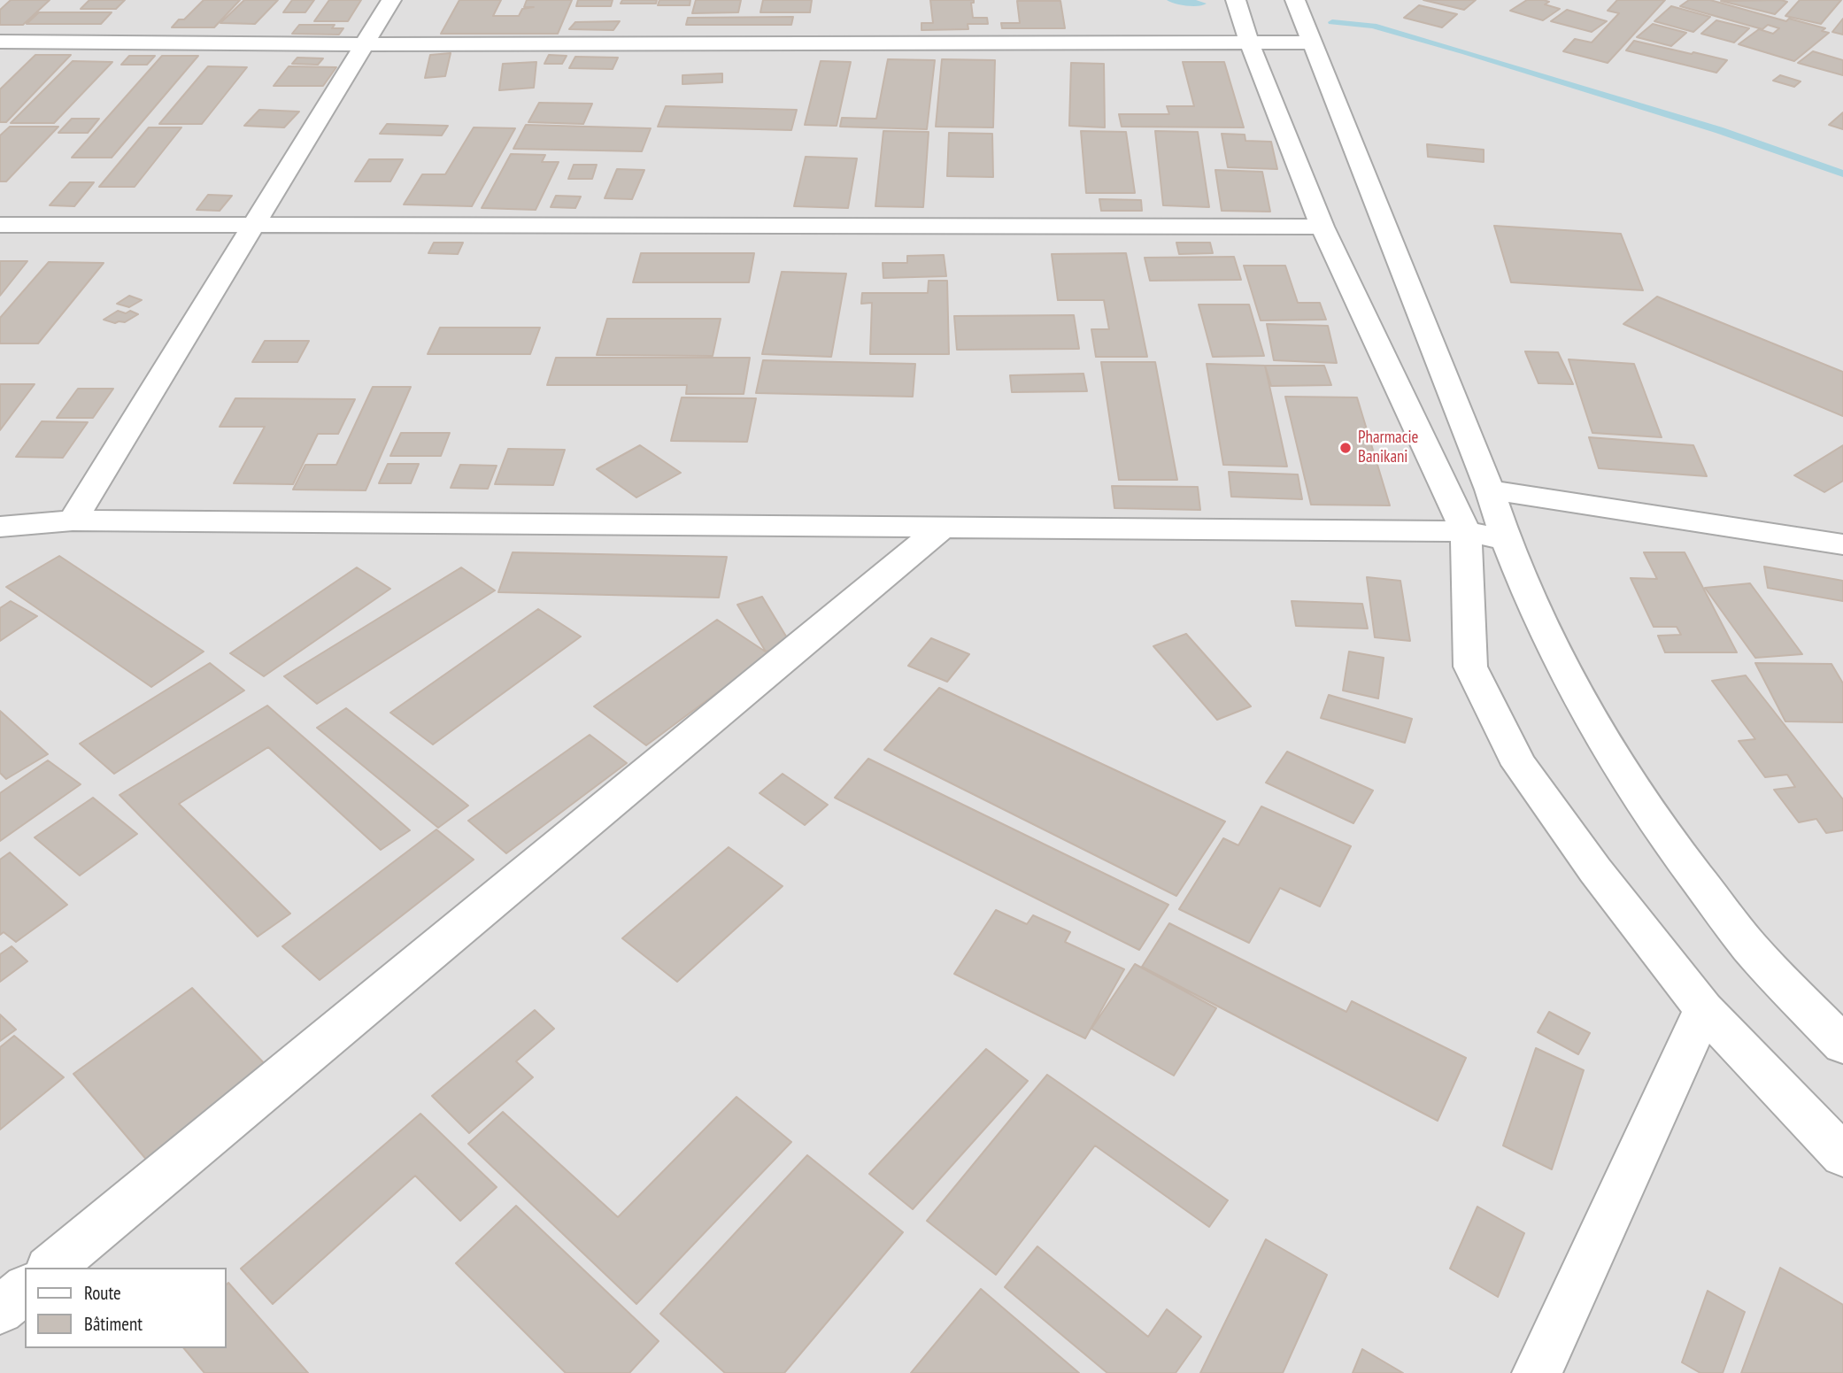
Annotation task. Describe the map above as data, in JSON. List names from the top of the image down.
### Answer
{
  "places": ["Pharmacie Banikani"],
  "legend": ["Route", "Bâtiment"]
}
